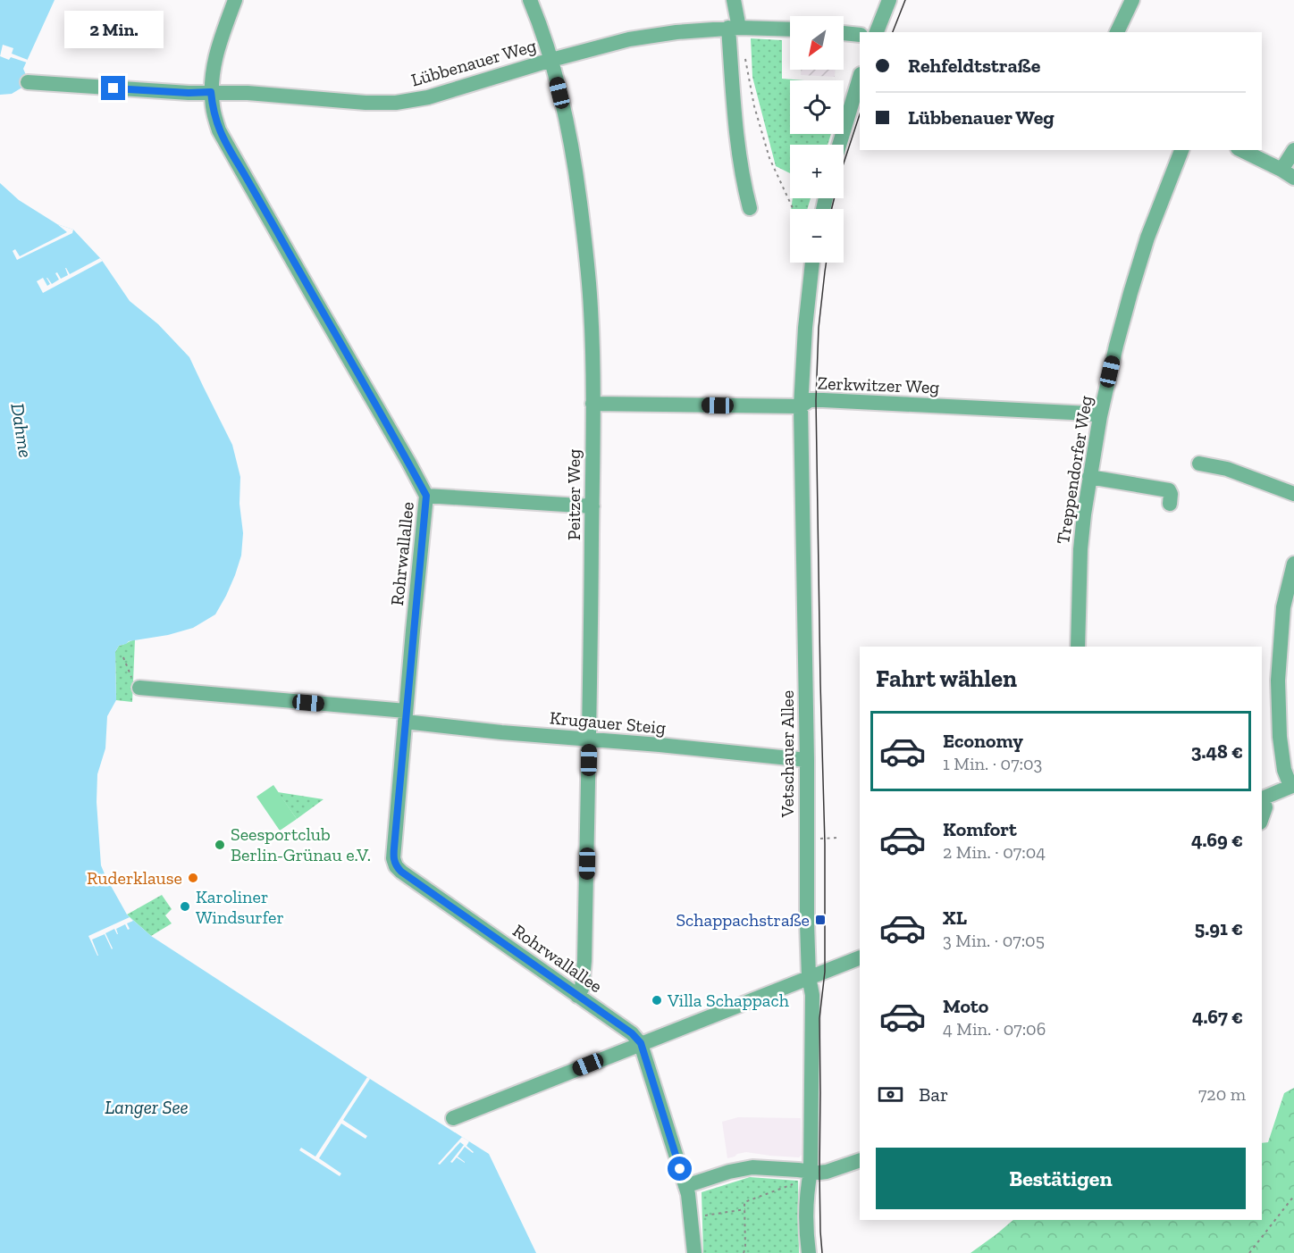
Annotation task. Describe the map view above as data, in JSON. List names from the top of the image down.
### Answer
{
  "streets": {
    "street": [
      "Lübbenauer Weg",
      "Zerkwitzer Weg",
      "Treppendorfer Weg",
      "Peitzer Weg",
      "Rohrwallallee",
      "Krugauer Steig",
      "Vetschauer Allee"
    ]
  },
  "crossings": [
    ["Lübbenauer Weg", "Peitzer Weg"],
    ["Lübbenauer Weg", "Rohrwallallee"],
    ["Zerkwitzer Weg", "Treppendorfer Weg"],
    ["Zerkwitzer Weg", "Peitzer Weg"],
    ["Zerkwitzer Weg", "Vetschauer Allee"],
    ["Peitzer Weg", "Rohrwallallee"],
    ["Peitzer Weg", "Krugauer Steig"],
    ["Rohrwallallee", "Krugauer Steig"],
    ["Krugauer Steig", "Vetschauer Allee"]
  ],
  "water": ["Dahme", "Langer See"],
  "places": {
    "other": [
      "Seesportclub Berlin-Grünau e.V.",
      "Ruderklause",
      "Karoliner Windsurfer",
      "Villa Schappach"
    ],
    "transit": ["Schappachstraße"]
  },
  "north": "bottom left",
  "page": {
    "bubble": "2 Min.",
    "map_buttons": ["+", "−"],
    "banner": ["Rehfeldtstraße", "Lübbenauer Weg"],
    "heading": "Fahrt wählen",
    "list": [
      {
        "name": "Economy",
        "note": "1 Min. · 07:03",
        "value": "3.48 €"
      },
      {
        "name": "Komfort",
        "note": "2 Min. · 07:04",
        "value": "4.69 €"
      },
      {
        "name": "XL",
        "note": "3 Min. · 07:05",
        "value": "5.91 €"
      },
      {
        "name": "Moto",
        "note": "4 Min. · 07:06",
        "value": "4.67 €"
      }
    ],
    "pay": ["Bar", "720 m"],
    "buttons": "Bestätigen"
  }
}
